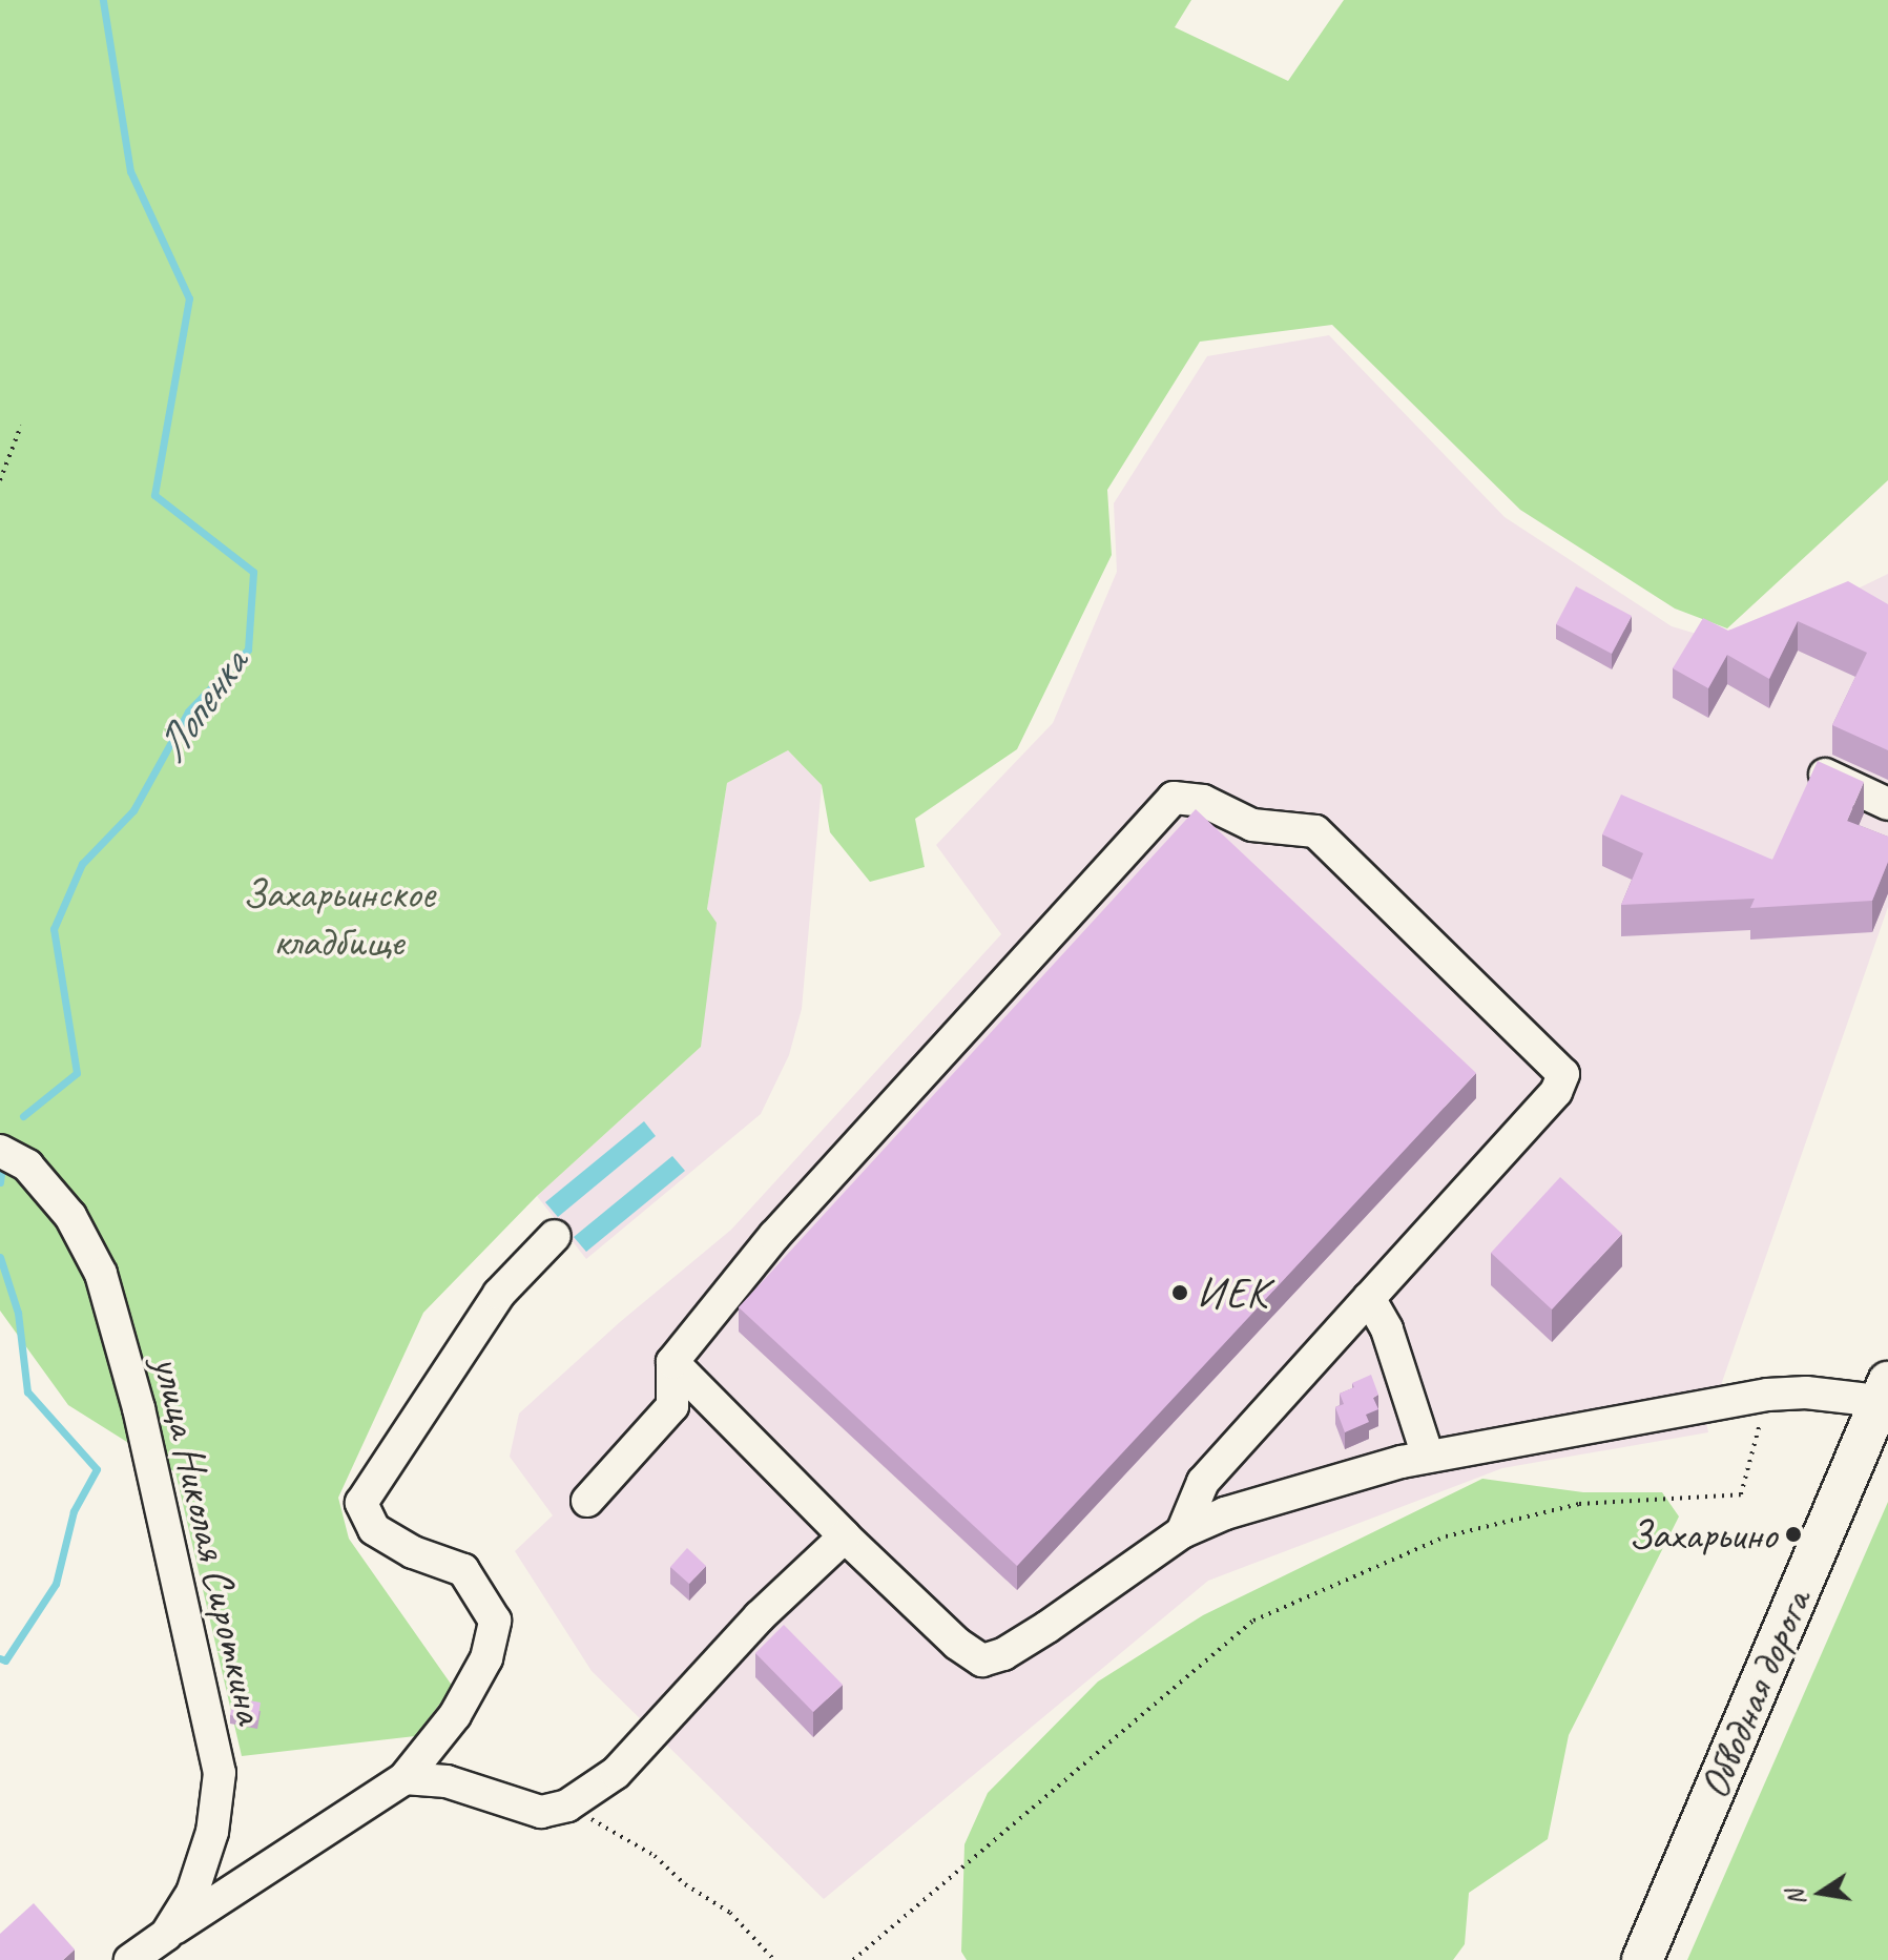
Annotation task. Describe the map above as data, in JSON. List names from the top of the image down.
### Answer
{
  "streets": {
    "main road": ["Обводная дорога"],
    "street": ["улица Николая Сироткина"]
  },
  "water": ["Лопенка"],
  "parks": ["Захарьинское кладбище"],
  "places": ["ИЕК", "Захарьино"],
  "north": "left"
}
